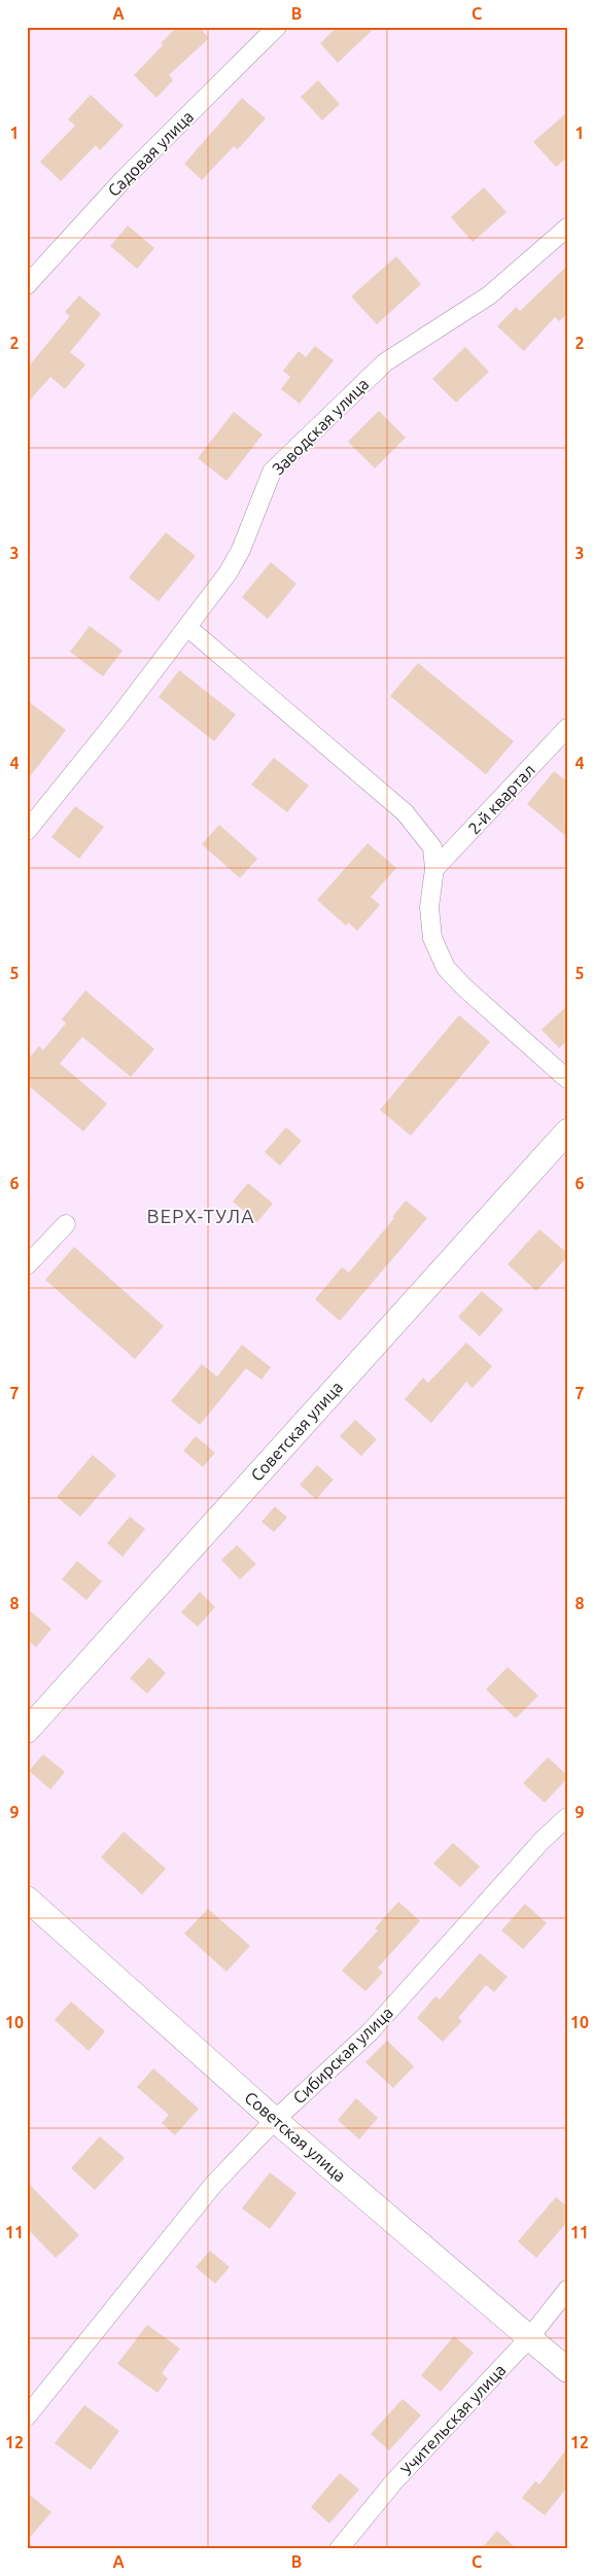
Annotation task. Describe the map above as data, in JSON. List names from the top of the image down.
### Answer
{
  "streets": {
    "main road": ["Советская улица"],
    "street": [
      "Садовая улица",
      "Заводская улица",
      "2-й квартал",
      "Сибирская улица",
      "Учительская улица"
    ]
  },
  "crossings": [
    ["Советская улица", "Сибирская улица"],
    ["Советская улица", "Учительская улица"]
  ],
  "districts": ["ВЕРХ-ТУЛА"],
  "grid": {
    "columns": ["A", "B", "C"],
    "rows": [
      "1",
      "2",
      "3",
      "4",
      "5",
      "6",
      "7",
      "8",
      "9",
      "10",
      "11",
      "12"
    ]
  }
}
